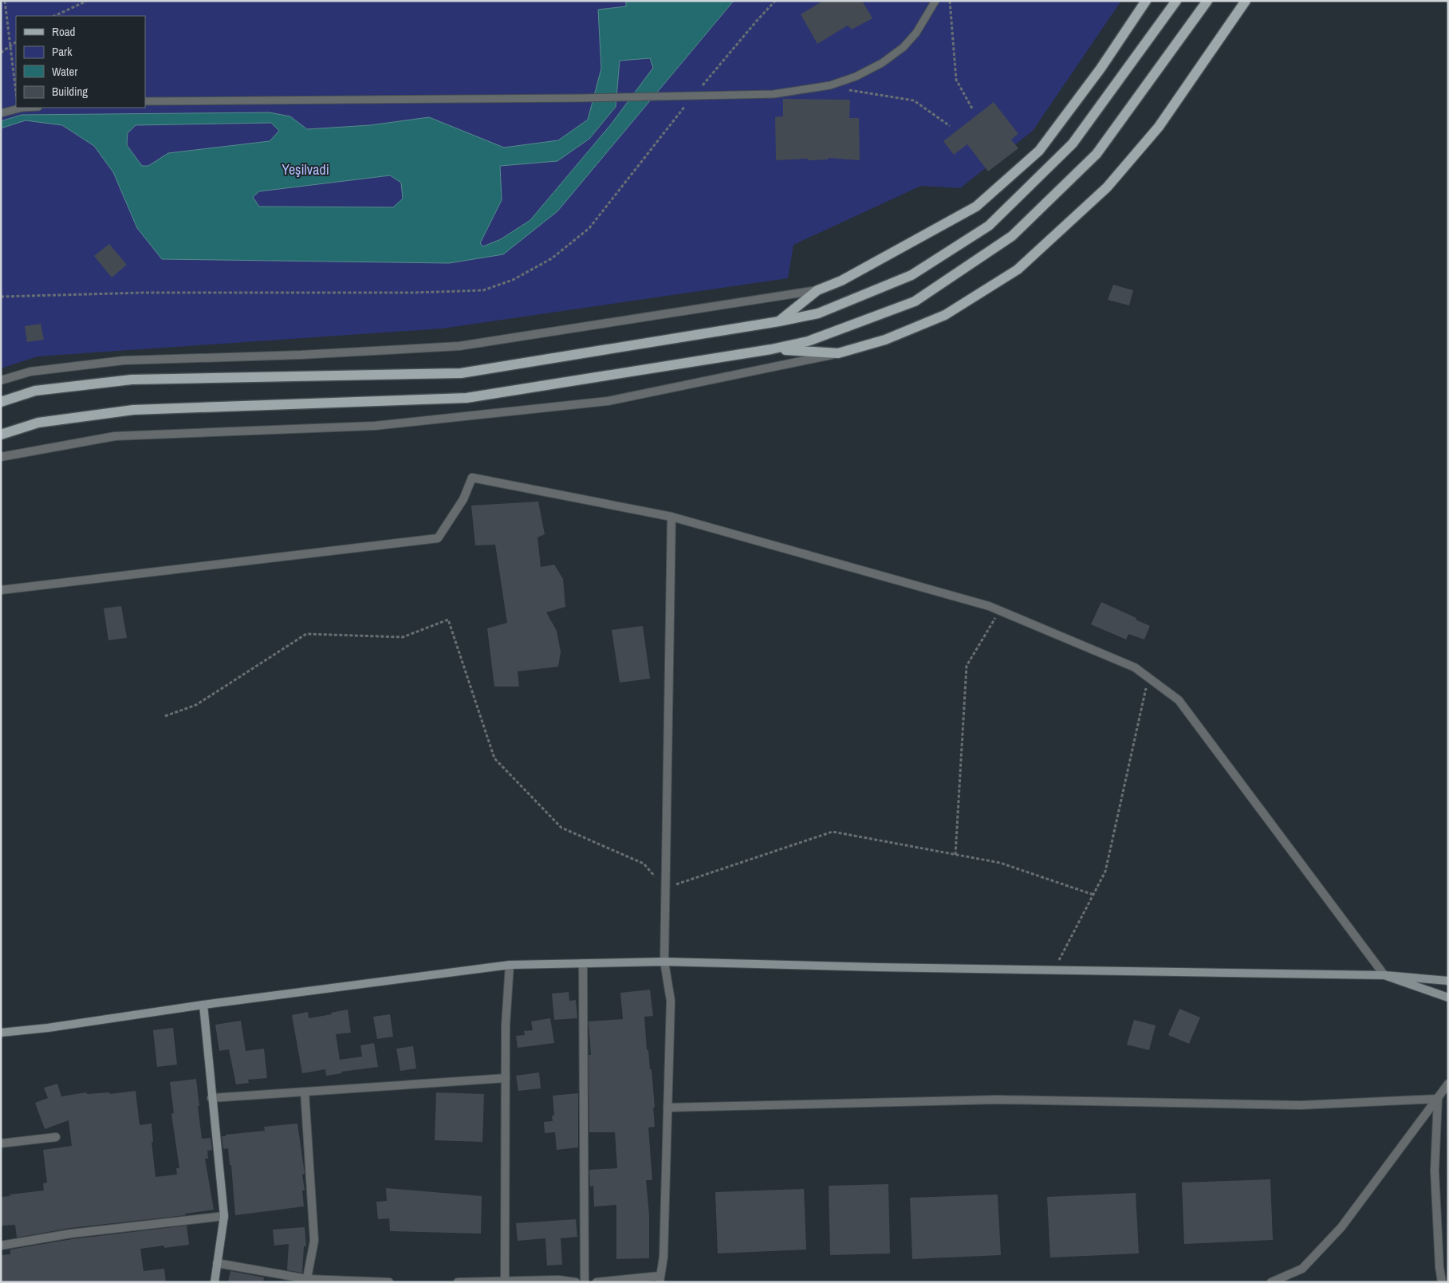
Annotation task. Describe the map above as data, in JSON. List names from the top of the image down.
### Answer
{
  "parks": ["Yeşilvadi"],
  "legend": [
    "Road",
    "Park",
    "Water",
    "Building"
  ]
}
